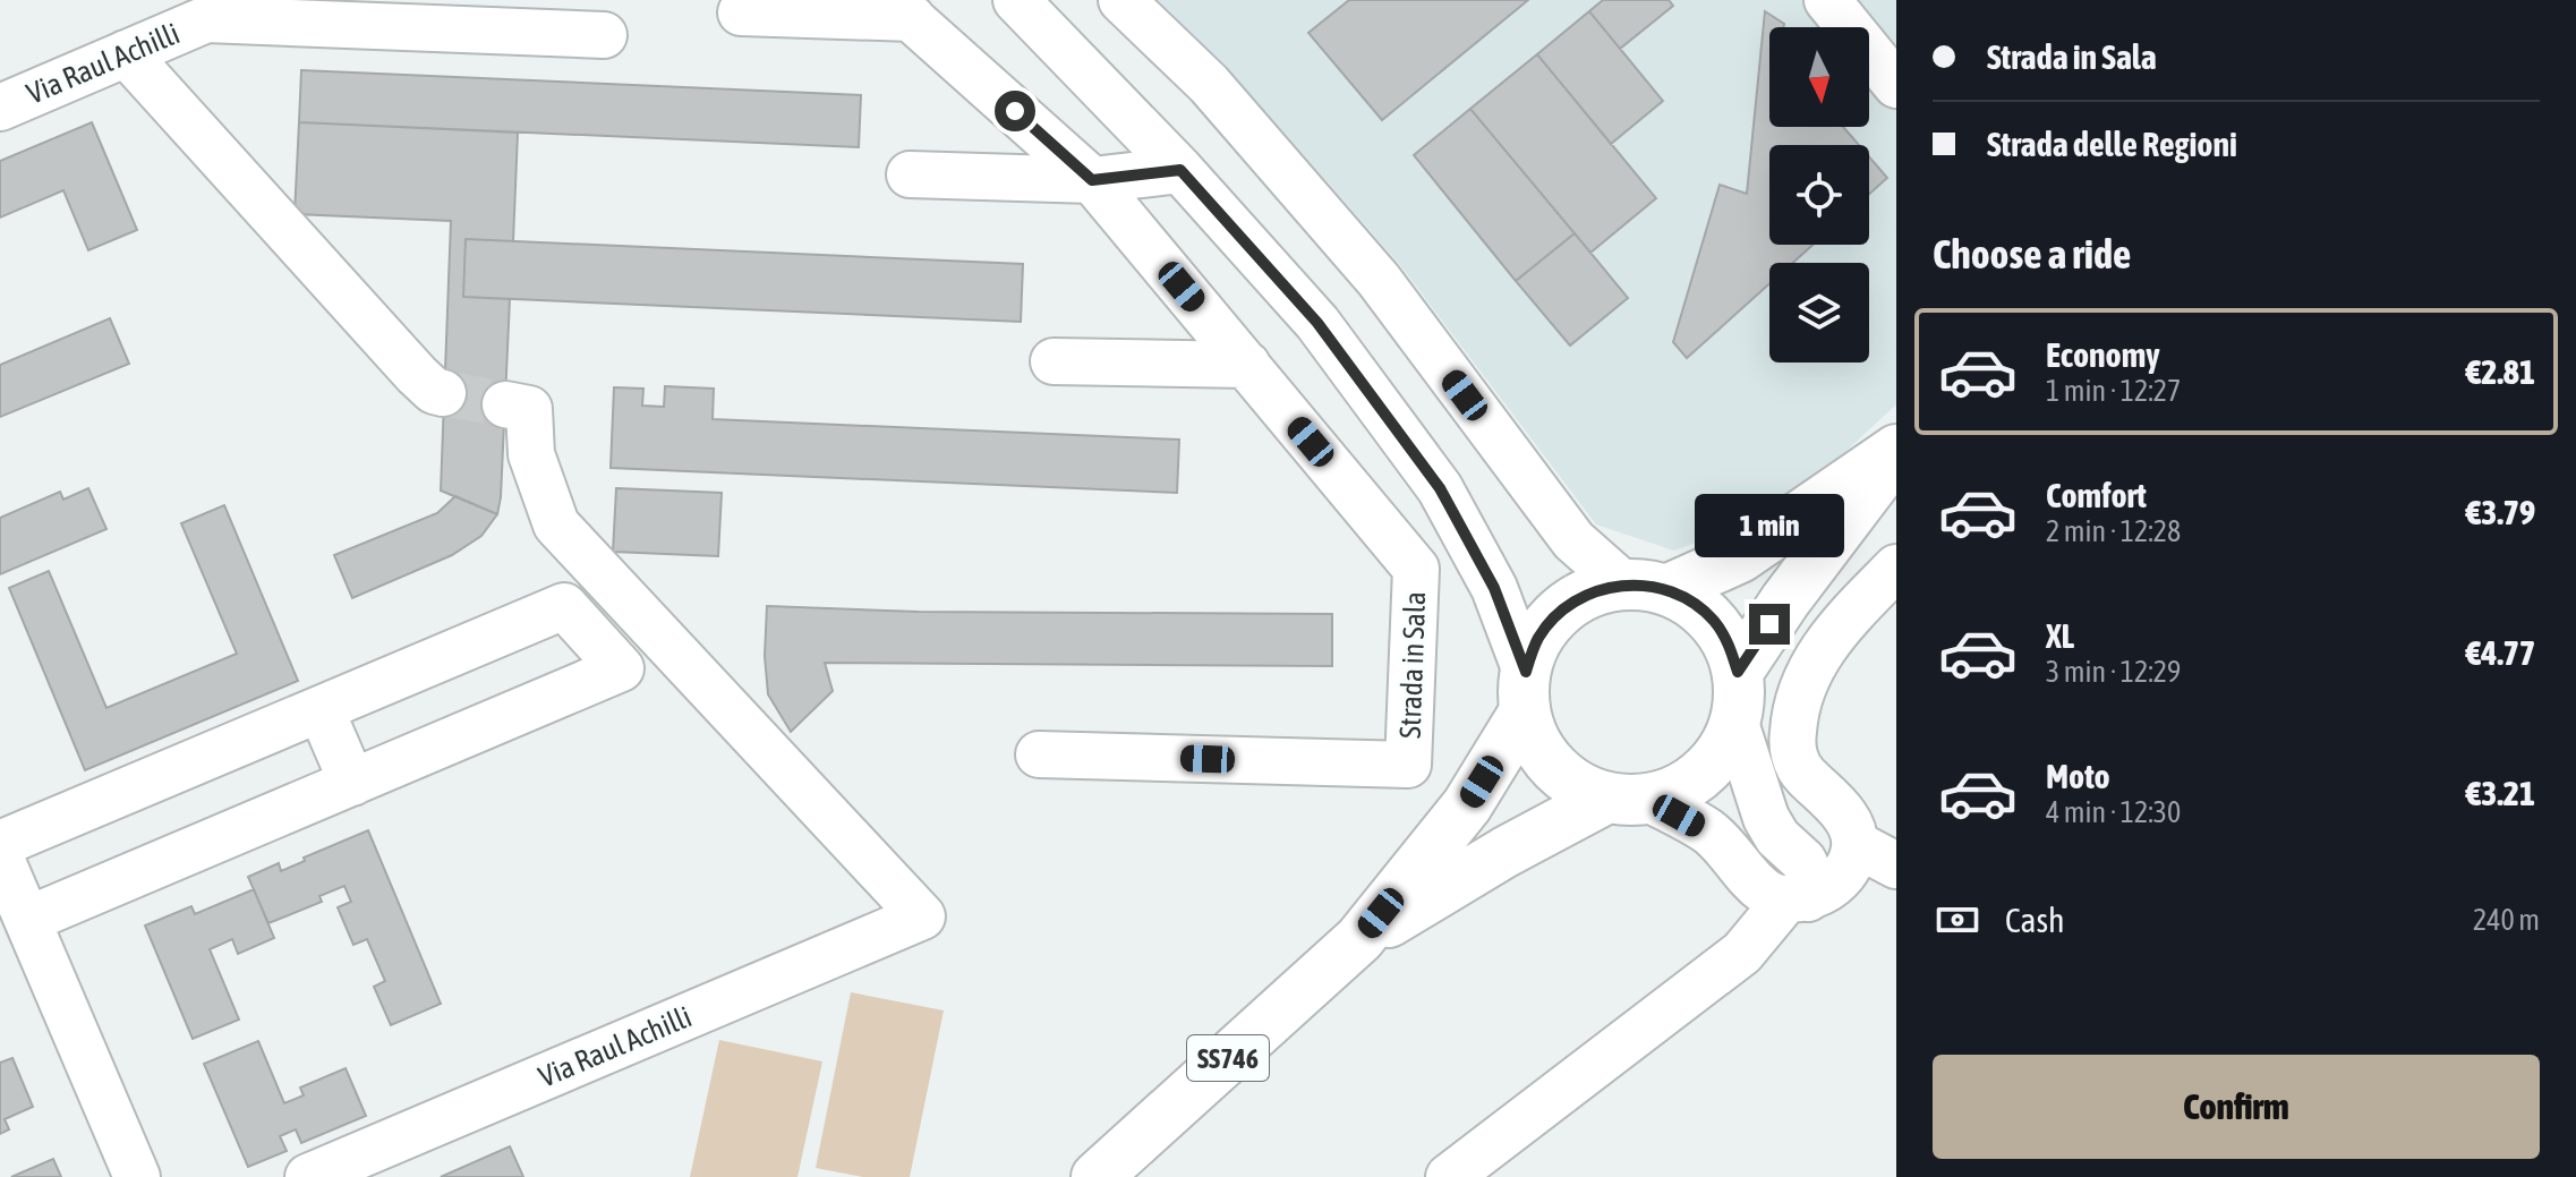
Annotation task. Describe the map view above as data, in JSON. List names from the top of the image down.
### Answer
{
  "streets": {
    "main road": ["SS746"],
    "street": ["Via Raul Achilli", "Strada in Sala"]
  },
  "north": "bottom",
  "page": {
    "banner": ["Strada in Sala", "Strada delle Regioni"],
    "heading": "Choose a ride",
    "list": [
      {
        "name": "Economy",
        "note": "1 min · 12:27",
        "value": "€2.81"
      },
      {
        "name": "Comfort",
        "note": "2 min · 12:28",
        "value": "€3.79"
      },
      {
        "name": "XL",
        "note": "3 min · 12:29",
        "value": "€4.77"
      },
      {
        "name": "Moto",
        "note": "4 min · 12:30",
        "value": "€3.21"
      }
    ],
    "bubble": "1 min",
    "pay": ["Cash", "240 m"],
    "buttons": "Confirm"
  }
}
